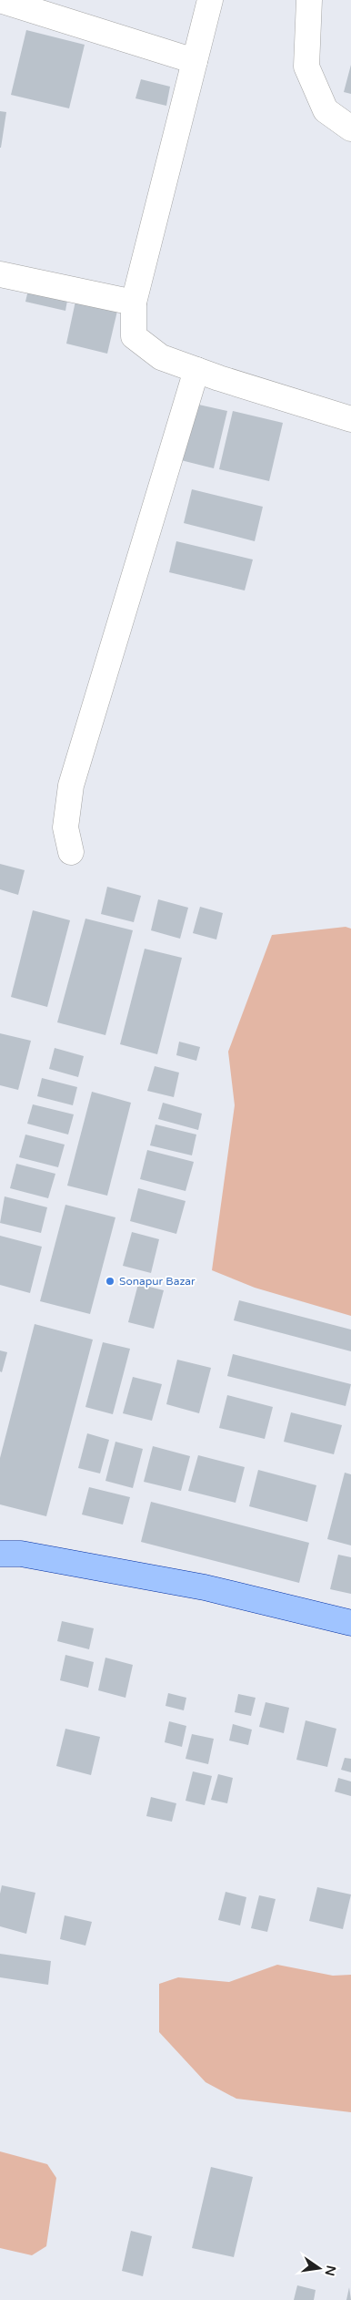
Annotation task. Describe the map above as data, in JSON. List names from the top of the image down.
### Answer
{
  "places": ["Sonapur Bazar"],
  "north": "right"
}
